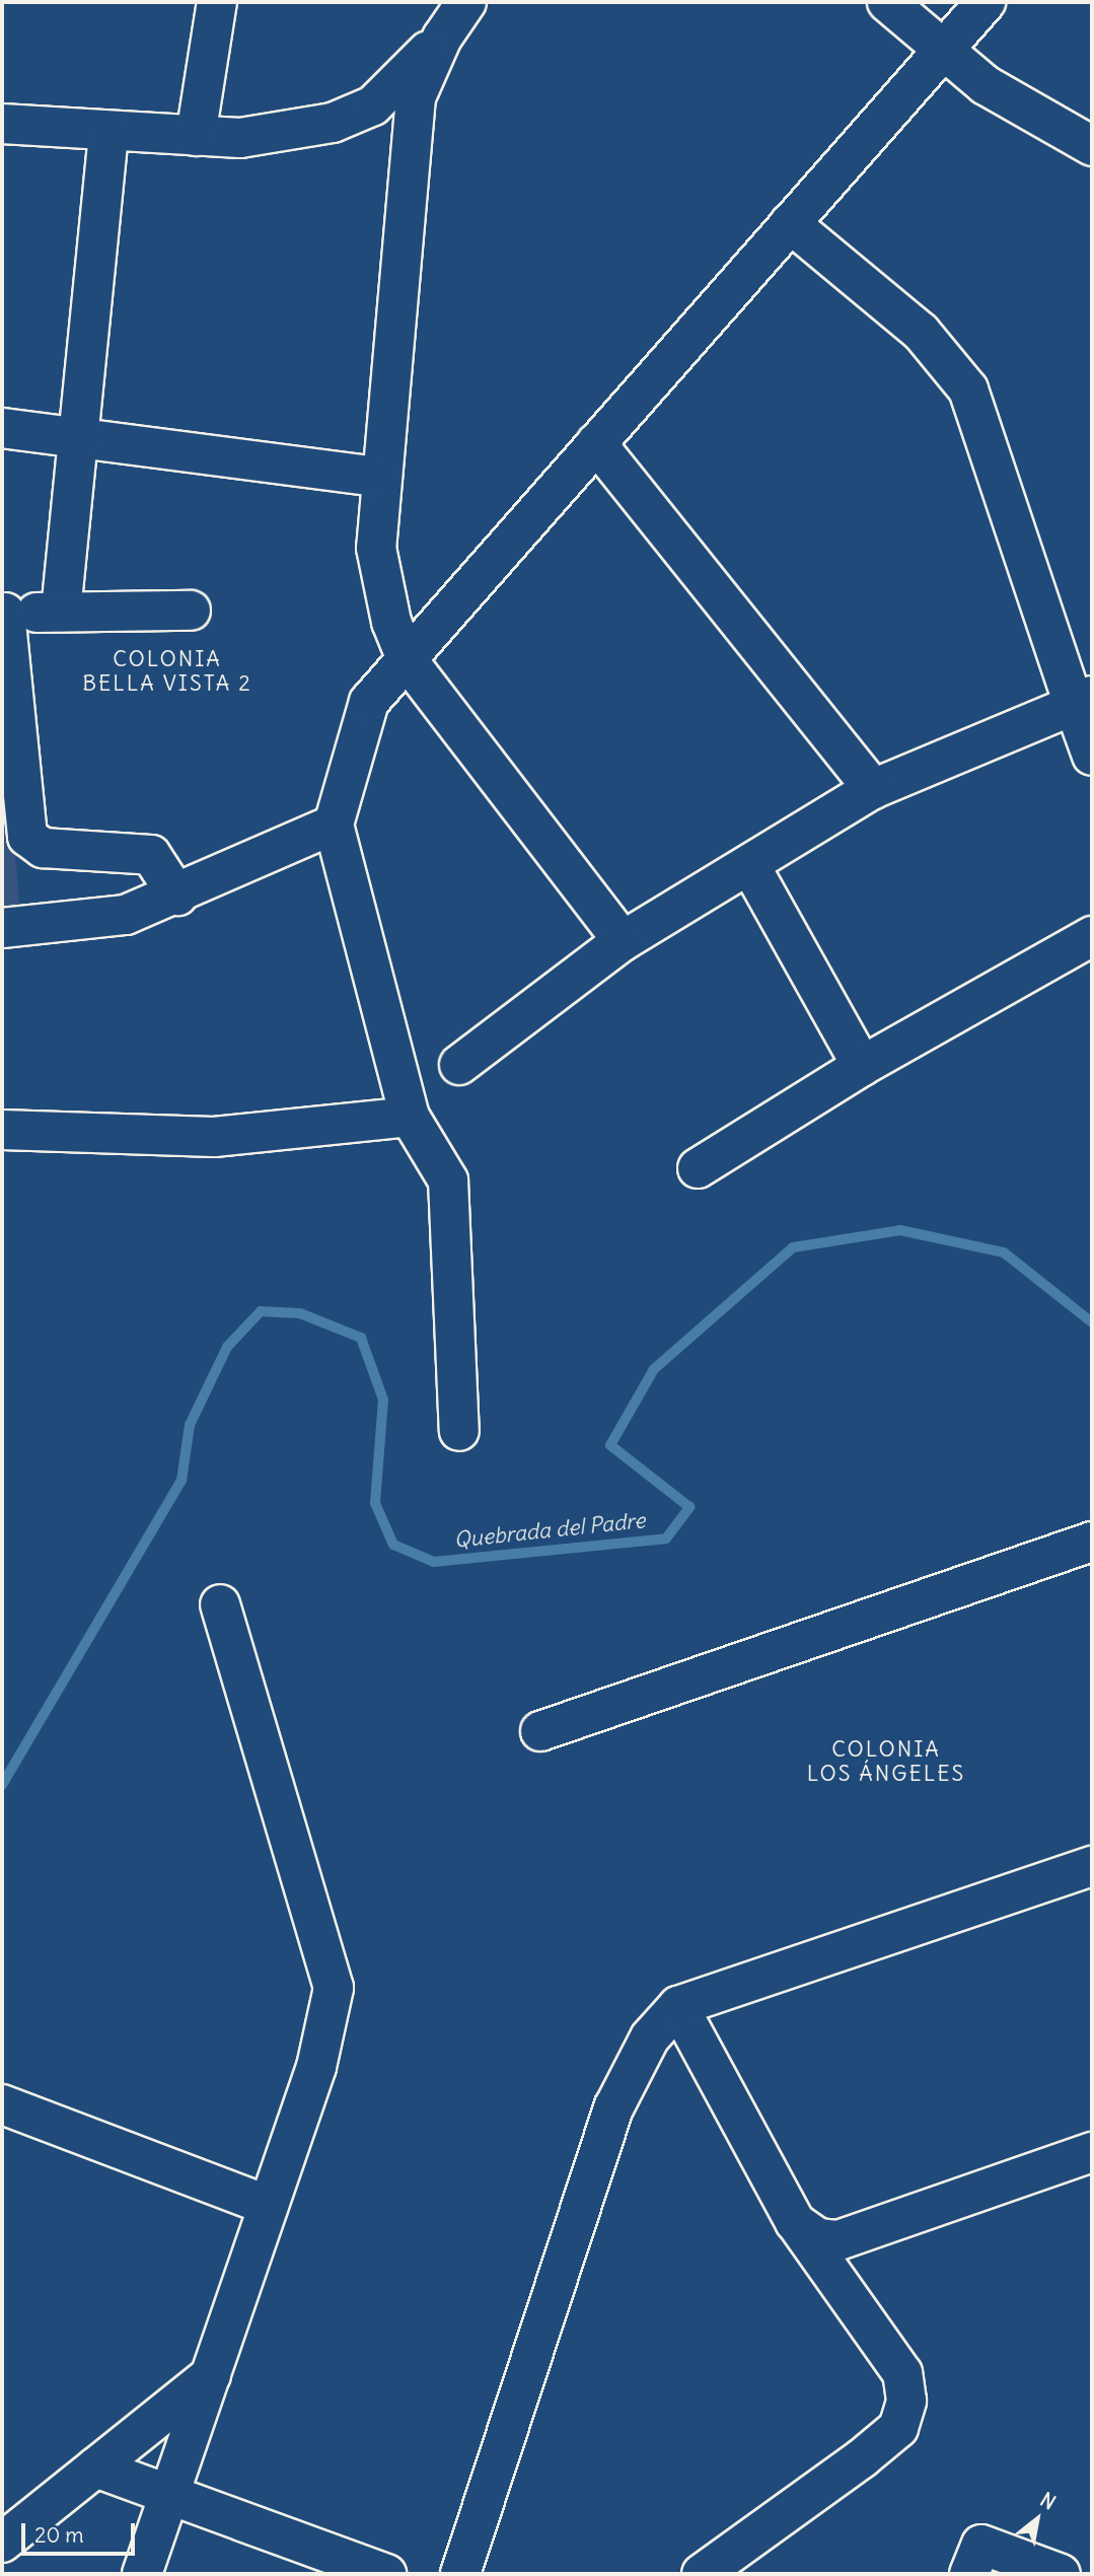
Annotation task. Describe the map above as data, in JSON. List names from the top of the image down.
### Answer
{
  "districts": ["COLONIA BELLA VISTA 2", "COLONIA LOS ÁNGELES"],
  "water": ["Quebrada del Padre"],
  "scale_bar": "20 m",
  "north": "top right"
}
